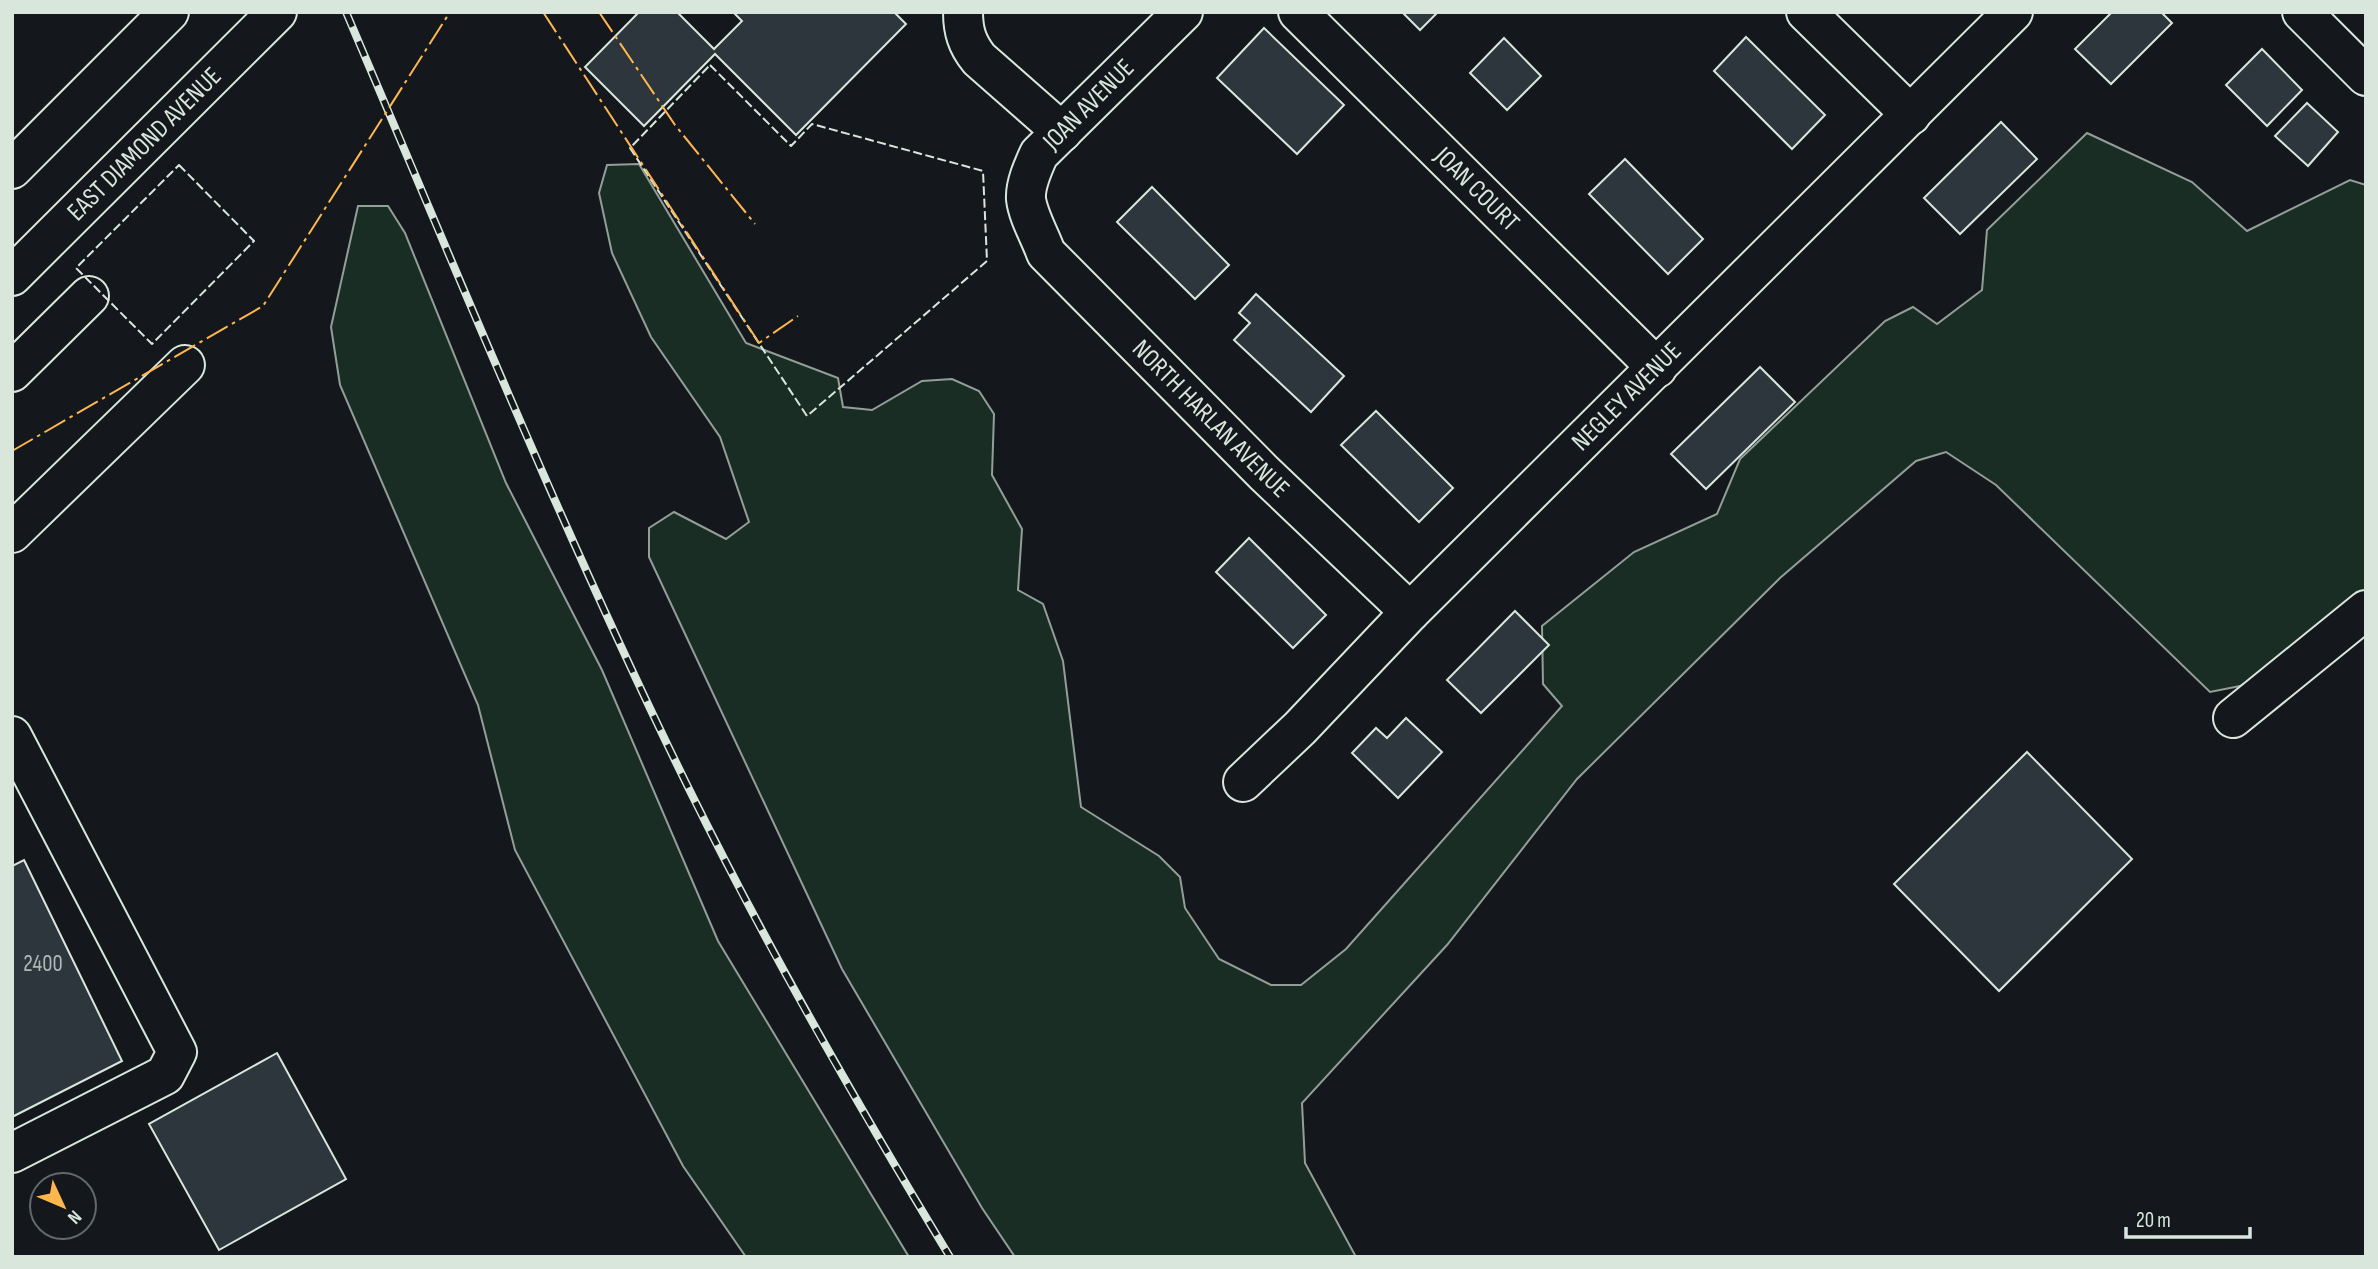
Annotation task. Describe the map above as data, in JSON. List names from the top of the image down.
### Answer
{
  "streets": {
    "street": [
      "JOAN AVENUE",
      "EAST DIAMOND AVENUE",
      "JOAN COURT",
      "NEGLEY AVENUE",
      "NORTH HARLAN AVENUE"
    ]
  },
  "crossings": [
    ["JOAN AVENUE", "NORTH HARLAN AVENUE"],
    ["JOAN COURT", "NEGLEY AVENUE"],
    ["NEGLEY AVENUE", "NORTH HARLAN AVENUE"]
  ],
  "house_numbers": ["2400"],
  "scale_bar": "20 m",
  "north": "bottom right"
}
